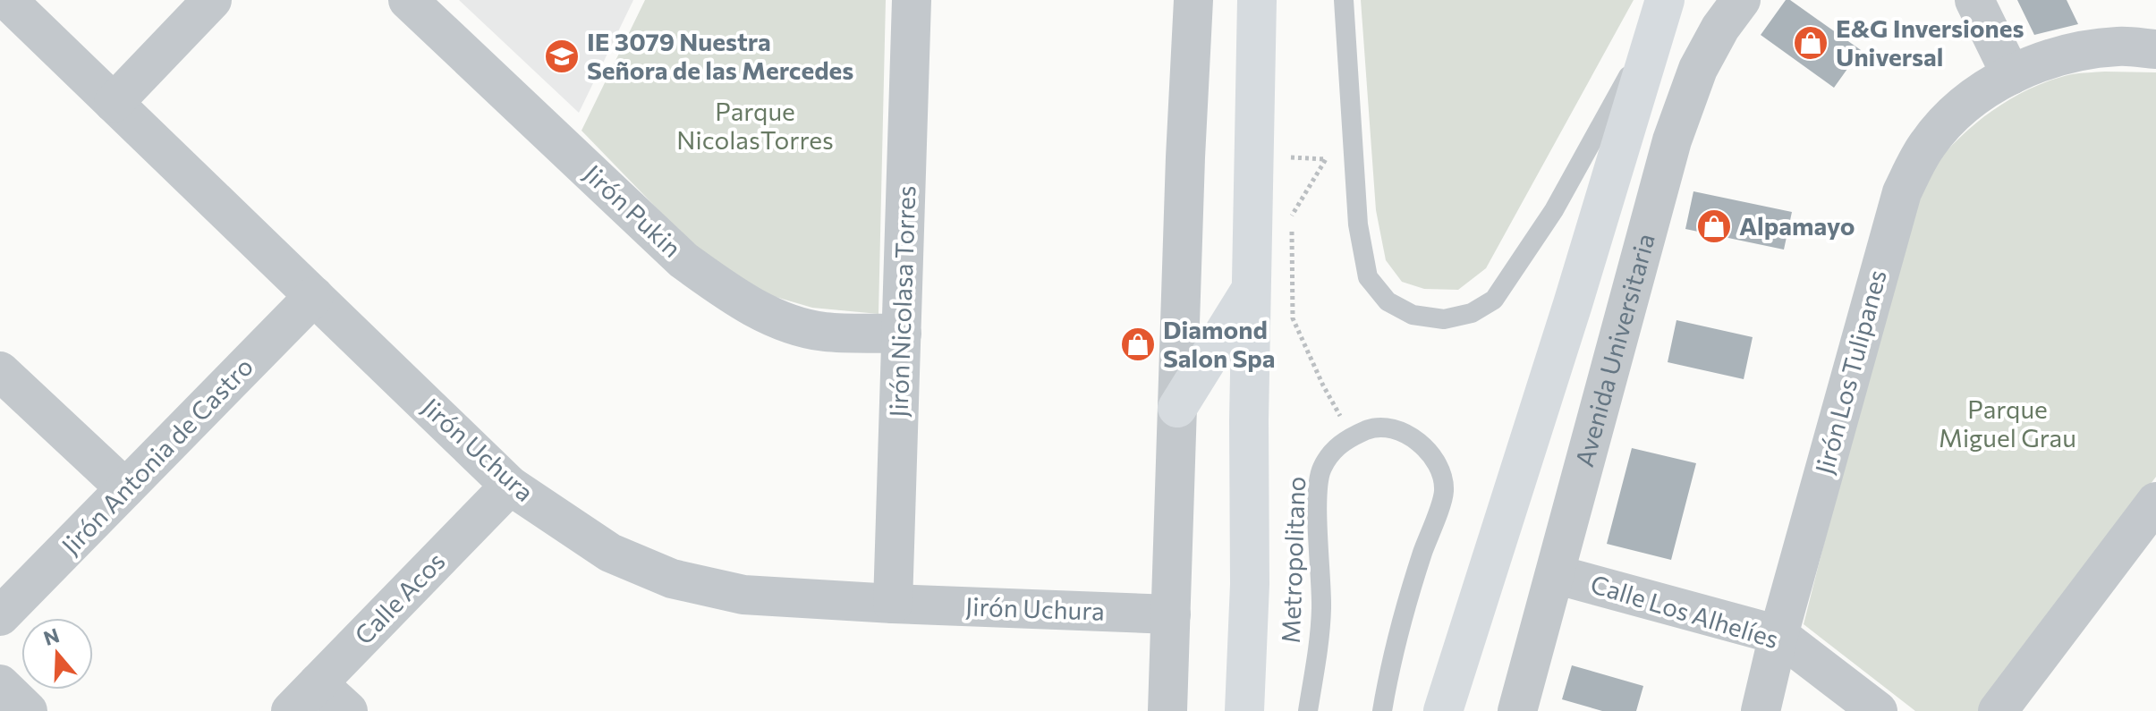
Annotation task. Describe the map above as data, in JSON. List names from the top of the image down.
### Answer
{
  "streets": {
    "main road": ["Avenida Universitaria"],
    "street": [
      "Jirón Pukin",
      "Jirón Nicolasa Torres",
      "Jirón Los Tulipanes",
      "Jirón Uchura",
      "Jirón Antonia de Castro",
      "Calle Acos",
      "Calle Los Alhelíes"
    ],
    "lane": ["Metropolitano"]
  },
  "crossings": [
    ["Jirón Pukin", "Jirón Nicolasa Torres"],
    ["Jirón Nicolasa Torres", "Jirón Uchura"],
    ["Avenida Universitaria", "Calle Los Alhelíes"],
    ["Jirón Los Tulipanes", "Calle Los Alhelíes"],
    ["Jirón Uchura", "Jirón Antonia de Castro"],
    ["Jirón Uchura", "Calle Acos"]
  ],
  "parks": ["Parque NicolasTorres", "Parque Miguel Grau"],
  "places": {
    "shop": ["E&G Inversiones Universal", "Alpamayo", "Diamond Salon Spa"],
    "school or university": ["IE 3079 Nuestra Señora de las Mercedes"]
  },
  "north": "top"
}
